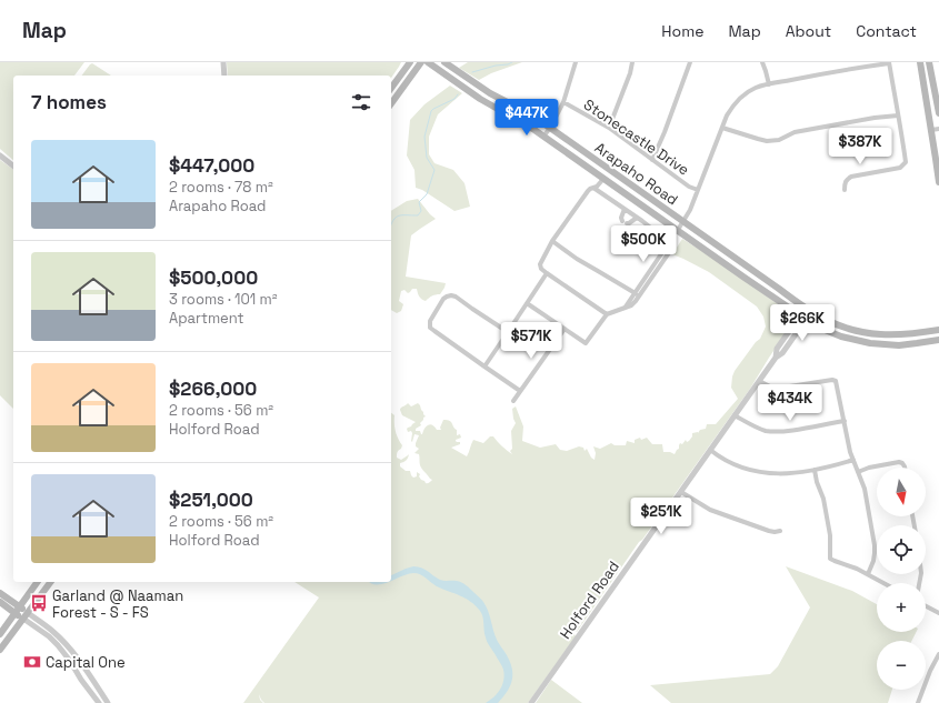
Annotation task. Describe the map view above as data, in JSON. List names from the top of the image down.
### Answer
{
  "streets": {
    "main road": ["Arapaho Road"],
    "street": ["Stonecastle Drive", "Holford Road"]
  },
  "crossings": [
    ["Arapaho Road", "Holford Road"]
  ],
  "places": {
    "bus stop": ["Garland @ Naaman Forest - S - FS"],
    "bank": ["Capital One"]
  },
  "north": "bottom",
  "page": {
    "header": "Map",
    "nav": [
      "Home",
      "Map",
      "About",
      "Contact"
    ],
    "heading": "7 homes",
    "price": [
      "$447K",
      "$387K",
      "$500K",
      "$266K",
      "$571K",
      "$434K",
      "$251K"
    ],
    "list": [
      {
        "name": "$447,000",
        "note": "2 rooms · 78 m² · Arapaho Road"
      },
      {
        "name": "$500,000",
        "note": "3 rooms · 101 m² · Apartment"
      },
      {
        "name": "$266,000",
        "note": "2 rooms · 56 m² · Holford Road"
      },
      {
        "name": "$251,000",
        "note": "2 rooms · 56 m² · Holford Road"
      }
    ],
    "map_buttons": ["+", "−"]
  }
}
